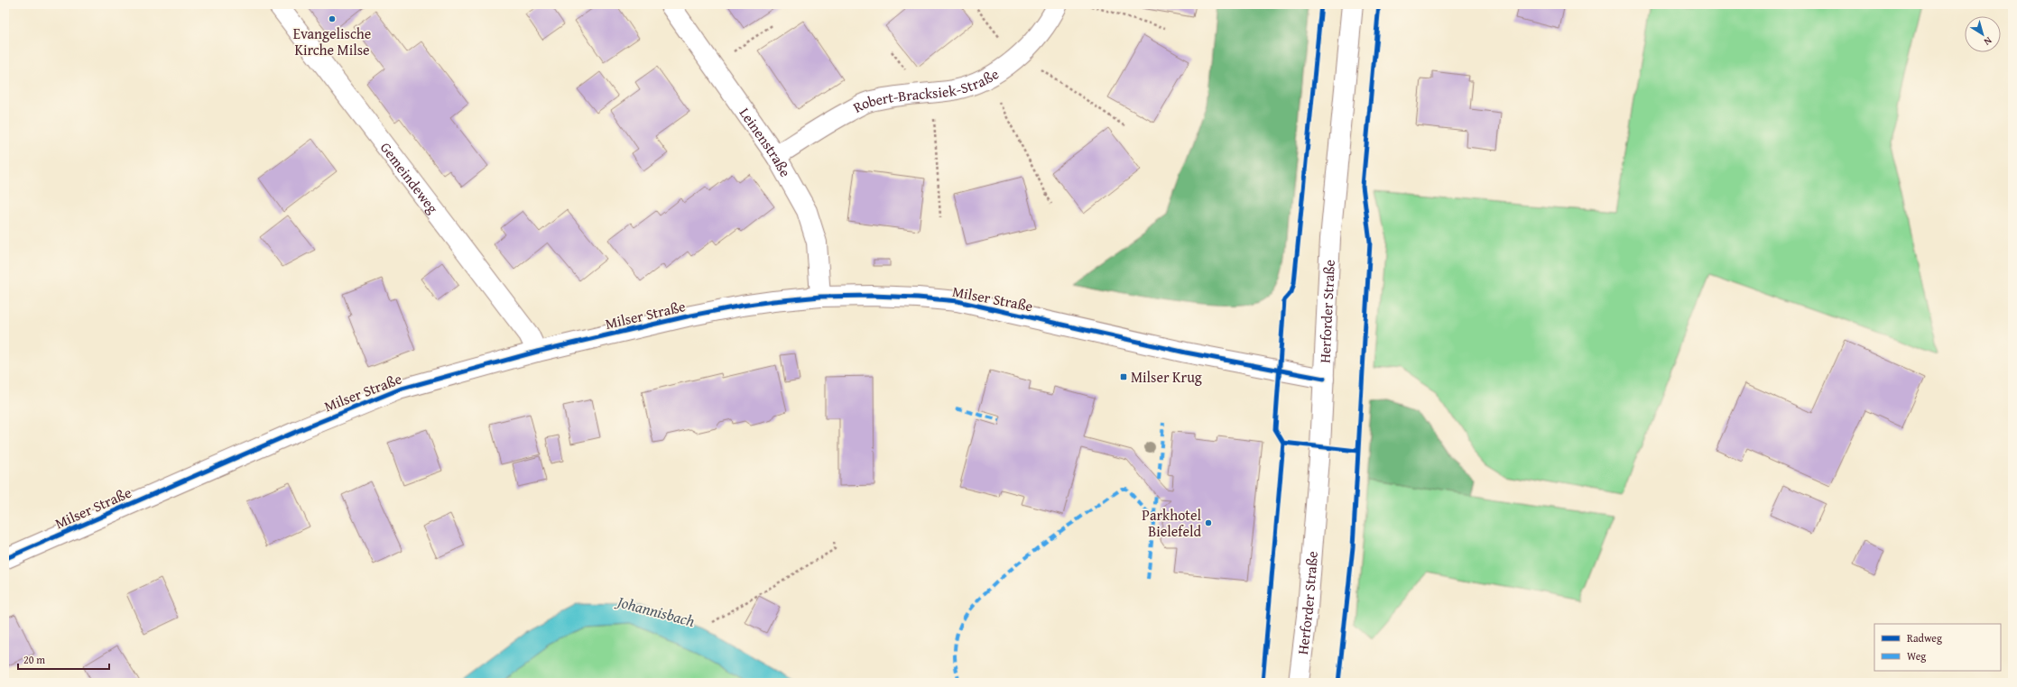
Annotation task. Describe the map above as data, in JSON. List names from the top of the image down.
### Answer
{
  "streets": {
    "main road": [
      "Robert-Bracksiek-Straße",
      "Leinenstraße",
      "Gemeindeweg",
      "Milser Straße",
      "Herforder Straße"
    ]
  },
  "crossings": [
    ["Robert-Bracksiek-Straße", "Leinenstraße"],
    ["Leinenstraße", "Milser Straße"],
    ["Gemeindeweg", "Milser Straße"],
    ["Milser Straße", "Herforder Straße"]
  ],
  "water": ["Johannisbach"],
  "places": {
    "other": ["Evangelische Kirche Milse", "Parkhotel Bielefeld"],
    "transit": ["Milser Krug"]
  },
  "legend": ["Radweg", "Weg"],
  "scale_bar": "20 m",
  "north": "bottom right"
}
